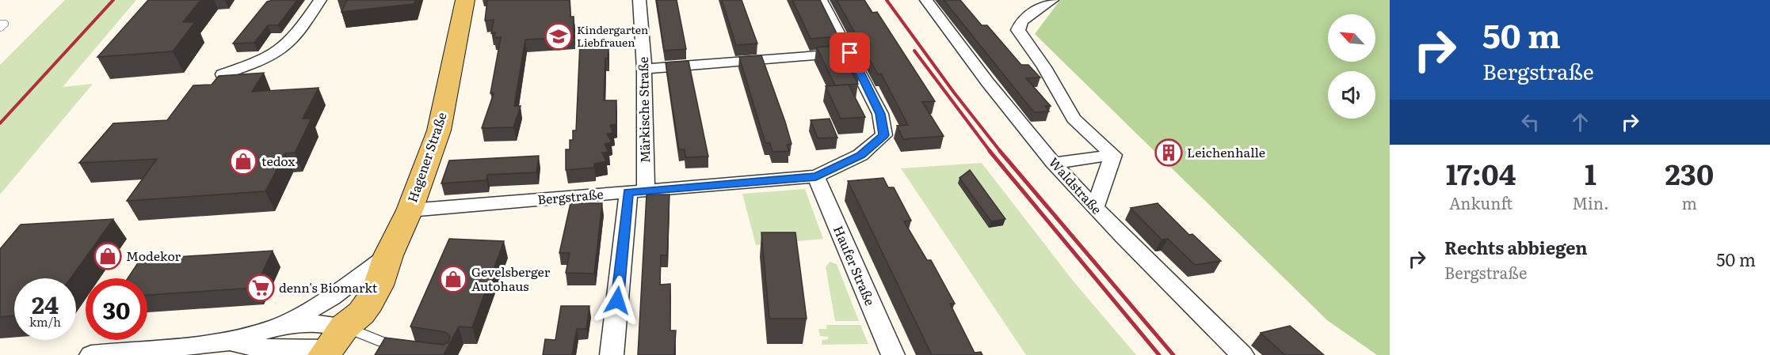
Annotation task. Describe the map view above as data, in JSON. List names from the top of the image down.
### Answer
{
  "streets": {
    "main road": ["Hagener Straße"],
    "street": [
      "Märkische Straße",
      "Waldstraße",
      "Bergstraße",
      "Haufer Straße"
    ]
  },
  "crossings": [
    ["Märkische Straße", "Bergstraße"],
    ["Hagener Straße", "Bergstraße"],
    ["Bergstraße", "Haufer Straße"]
  ],
  "places": {
    "school or university": ["Kindergarten Liebfrauen"],
    "building": ["Leichenhalle"],
    "shop": ["tedox", "Modekor", "Gevelsberger Autohaus"],
    "supermarket": ["denn's Biomarkt"]
  },
  "north": "top left",
  "page": {
    "turn": ["50 m", "Bergstraße"],
    "eta": [
      "17:04",
      "Ankunft",
      "1",
      "Min.",
      "230",
      "m"
    ],
    "list": [
      {
        "name": "Rechts abbiegen",
        "note": "Bergstraße",
        "value": "50 m"
      }
    ],
    "speed": "24 km/h",
    "limit": "30"
  }
}
